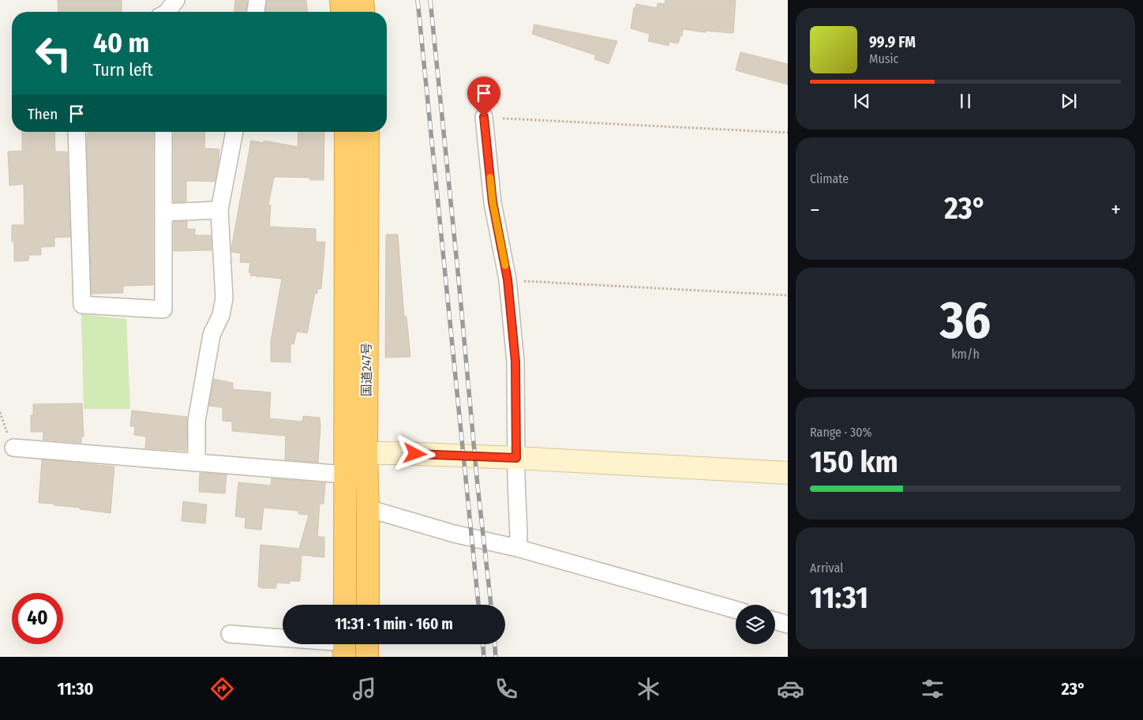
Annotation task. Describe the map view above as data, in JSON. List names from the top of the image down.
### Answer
{
  "streets": {
    "highway": ["国道247号"]
  },
  "page": {
    "turn": ["40 m", "Turn left"],
    "song": ["99.9 FM", "Music"],
    "then": "Then",
    "tile": [
      "Climate",
      ["36", "km/h"],
      ["Range · 30%", "150 km"],
      ["Arrival", "11:31"]
    ],
    "heat": ["−", "23°", "+"],
    "limit": "40",
    "trip": "11:31 · 1 min · 160 m",
    "tabs": ["11:30", "23°"]
  }
}
